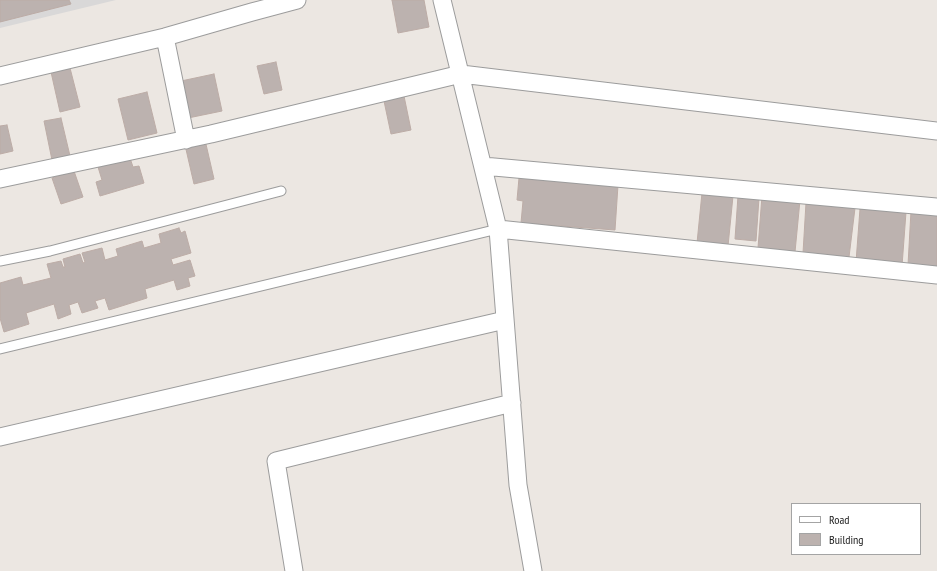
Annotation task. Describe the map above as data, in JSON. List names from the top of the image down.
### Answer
{
  "legend": ["Road", "Building"]
}
